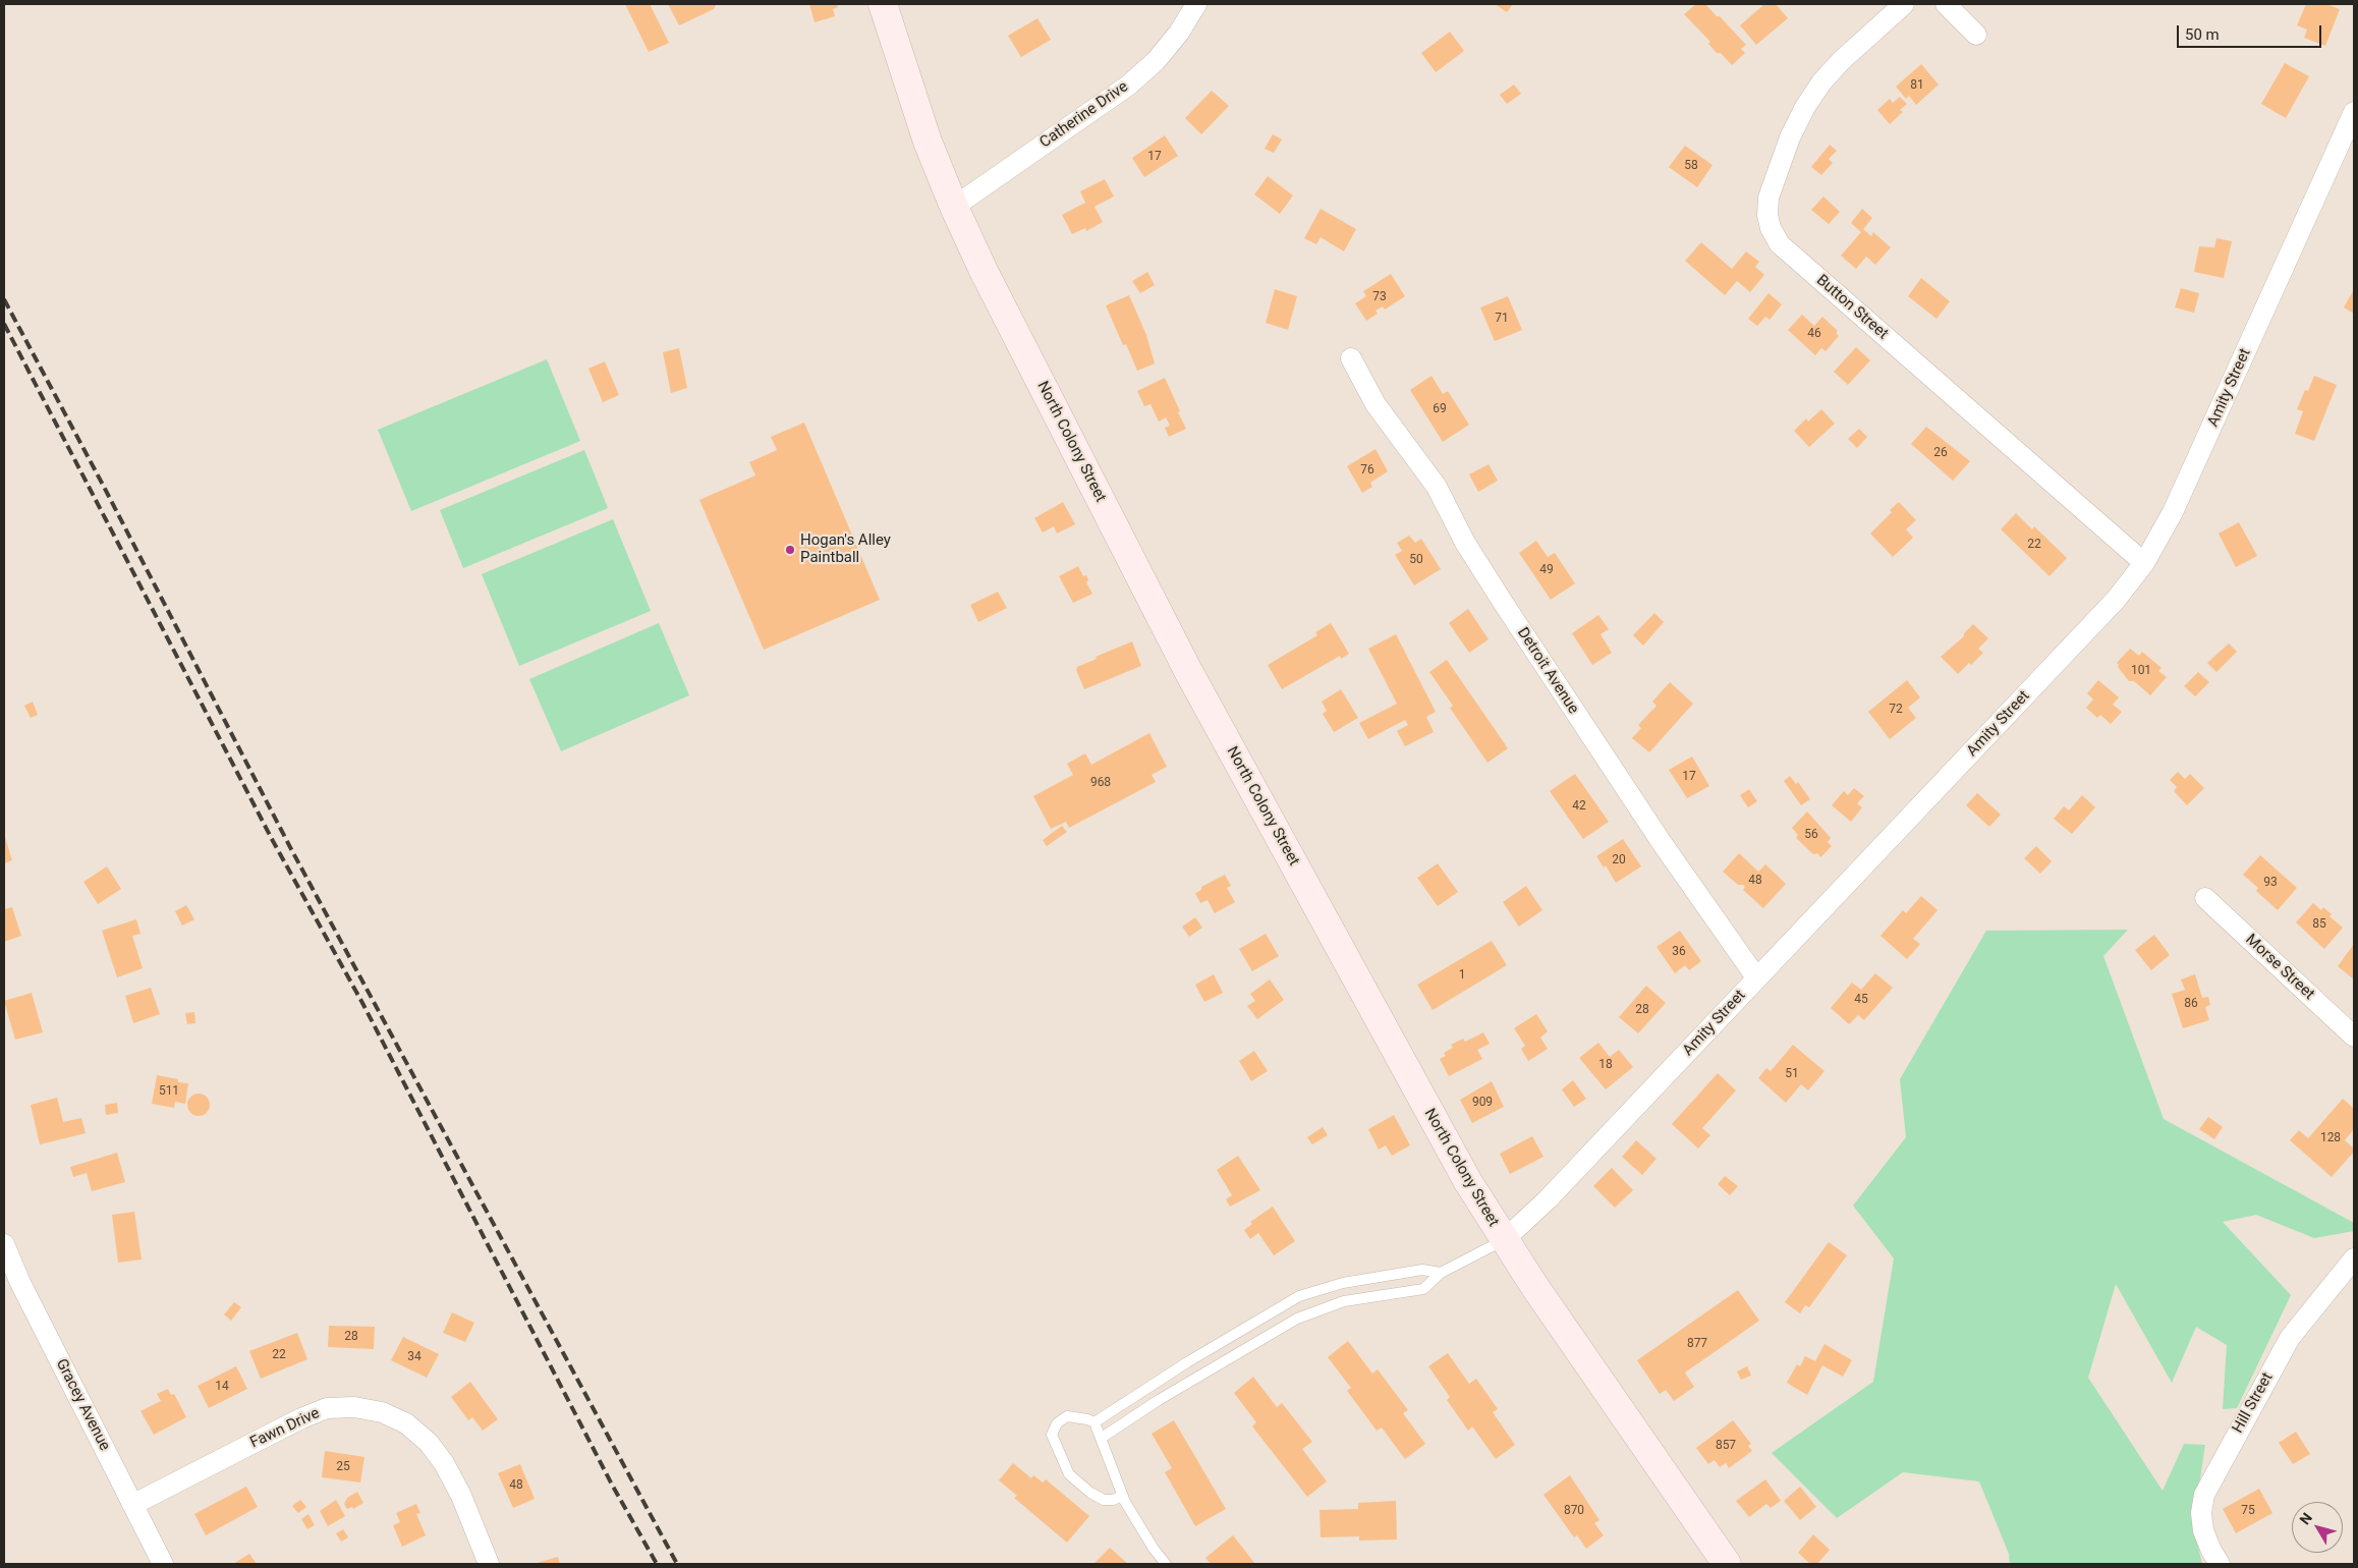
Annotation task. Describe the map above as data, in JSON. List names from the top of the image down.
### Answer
{
  "streets": {
    "main road": ["North Colony Street"],
    "street": [
      "Catherine Drive",
      "Button Street",
      "Amity Street",
      "Detroit Avenue",
      "Morse Street",
      "Hill Street",
      "Gracey Avenue",
      "Fawn Drive"
    ]
  },
  "crossings": [
    ["Catherine Drive", "North Colony Street"],
    ["Button Street", "Amity Street"],
    ["Amity Street", "North Colony Street"],
    ["Amity Street", "Detroit Avenue"],
    ["Gracey Avenue", "Fawn Drive"]
  ],
  "places": ["Hogan's Alley Paintball"],
  "house_numbers": [
    "81",
    "17",
    "58",
    "73",
    "71",
    "46",
    "69",
    "26",
    "76",
    "22",
    "50",
    "49",
    "101",
    "72",
    "17",
    "968",
    "42",
    "56",
    "20",
    "48",
    "93",
    "85",
    "36",
    "1",
    "45",
    "86",
    "28",
    "18",
    "51",
    "511",
    "909",
    "128",
    "28",
    "877",
    "22",
    "34",
    "14",
    "857",
    "25",
    "48",
    "870",
    "75"
  ],
  "scale_bar": "50 m",
  "north": "top left"
}
